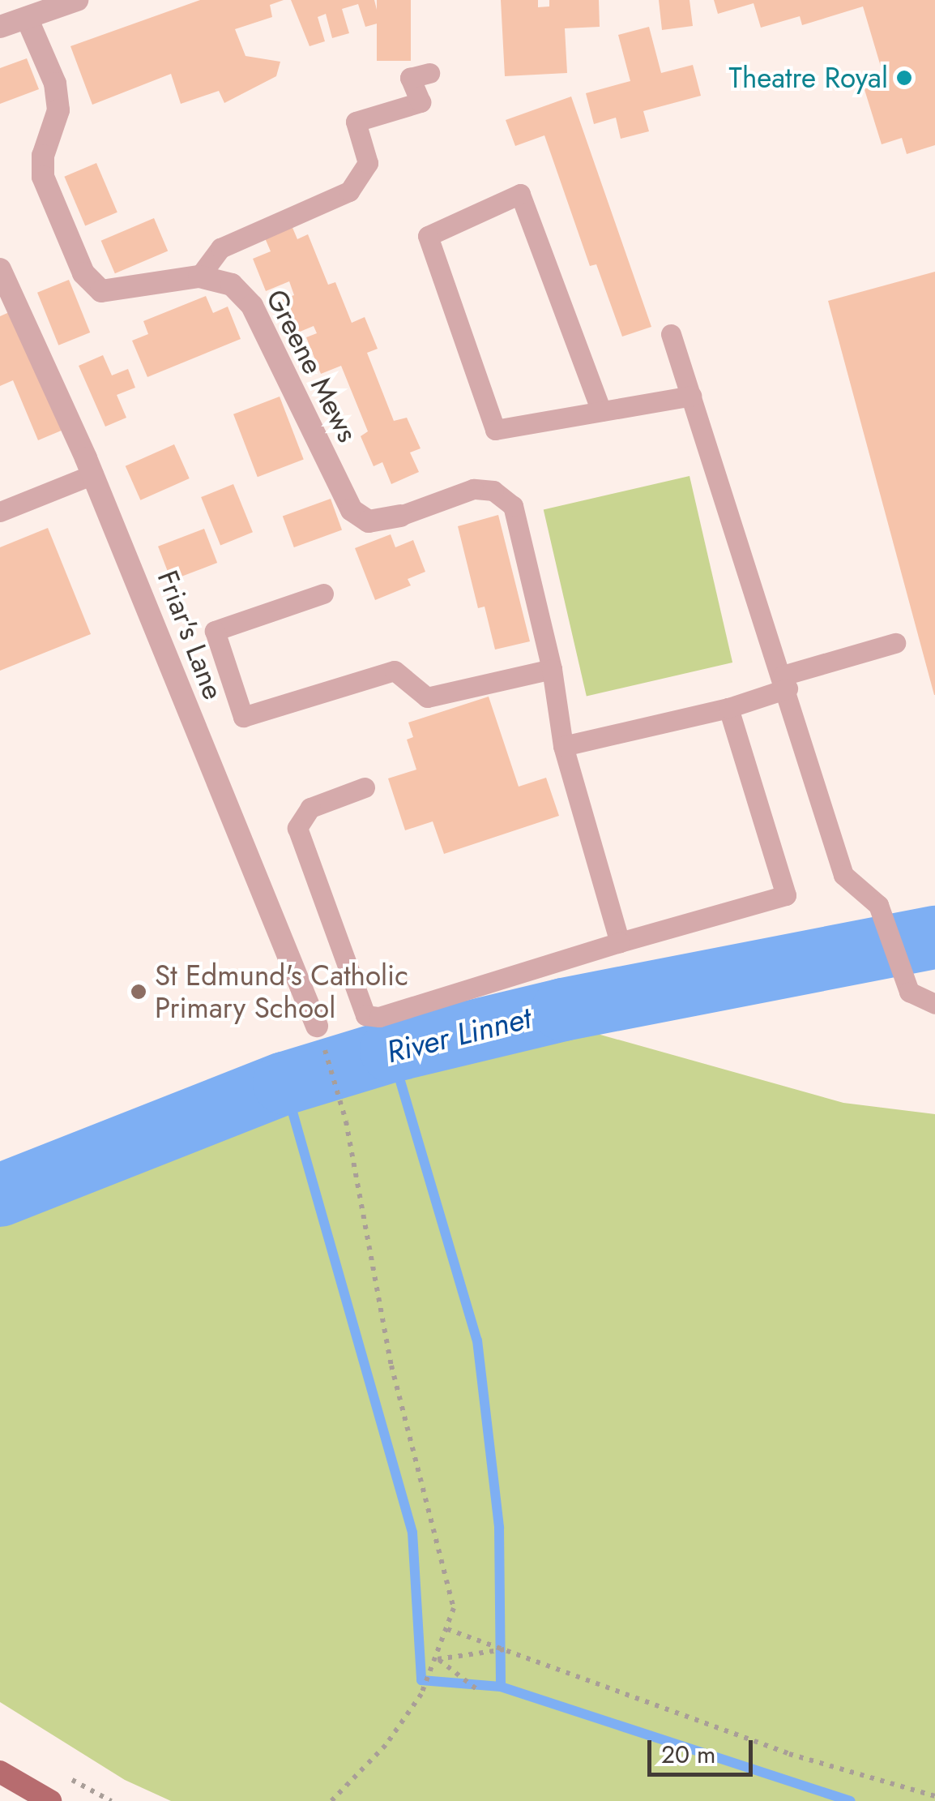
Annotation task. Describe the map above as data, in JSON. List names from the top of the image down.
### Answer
{
  "streets": {
    "street": ["Greene Mews", "Friar's Lane"]
  },
  "water": ["River Linnet"],
  "places": ["Theatre Royal", "St Edmund's Catholic Primary School"],
  "scale_bar": "20 m"
}
